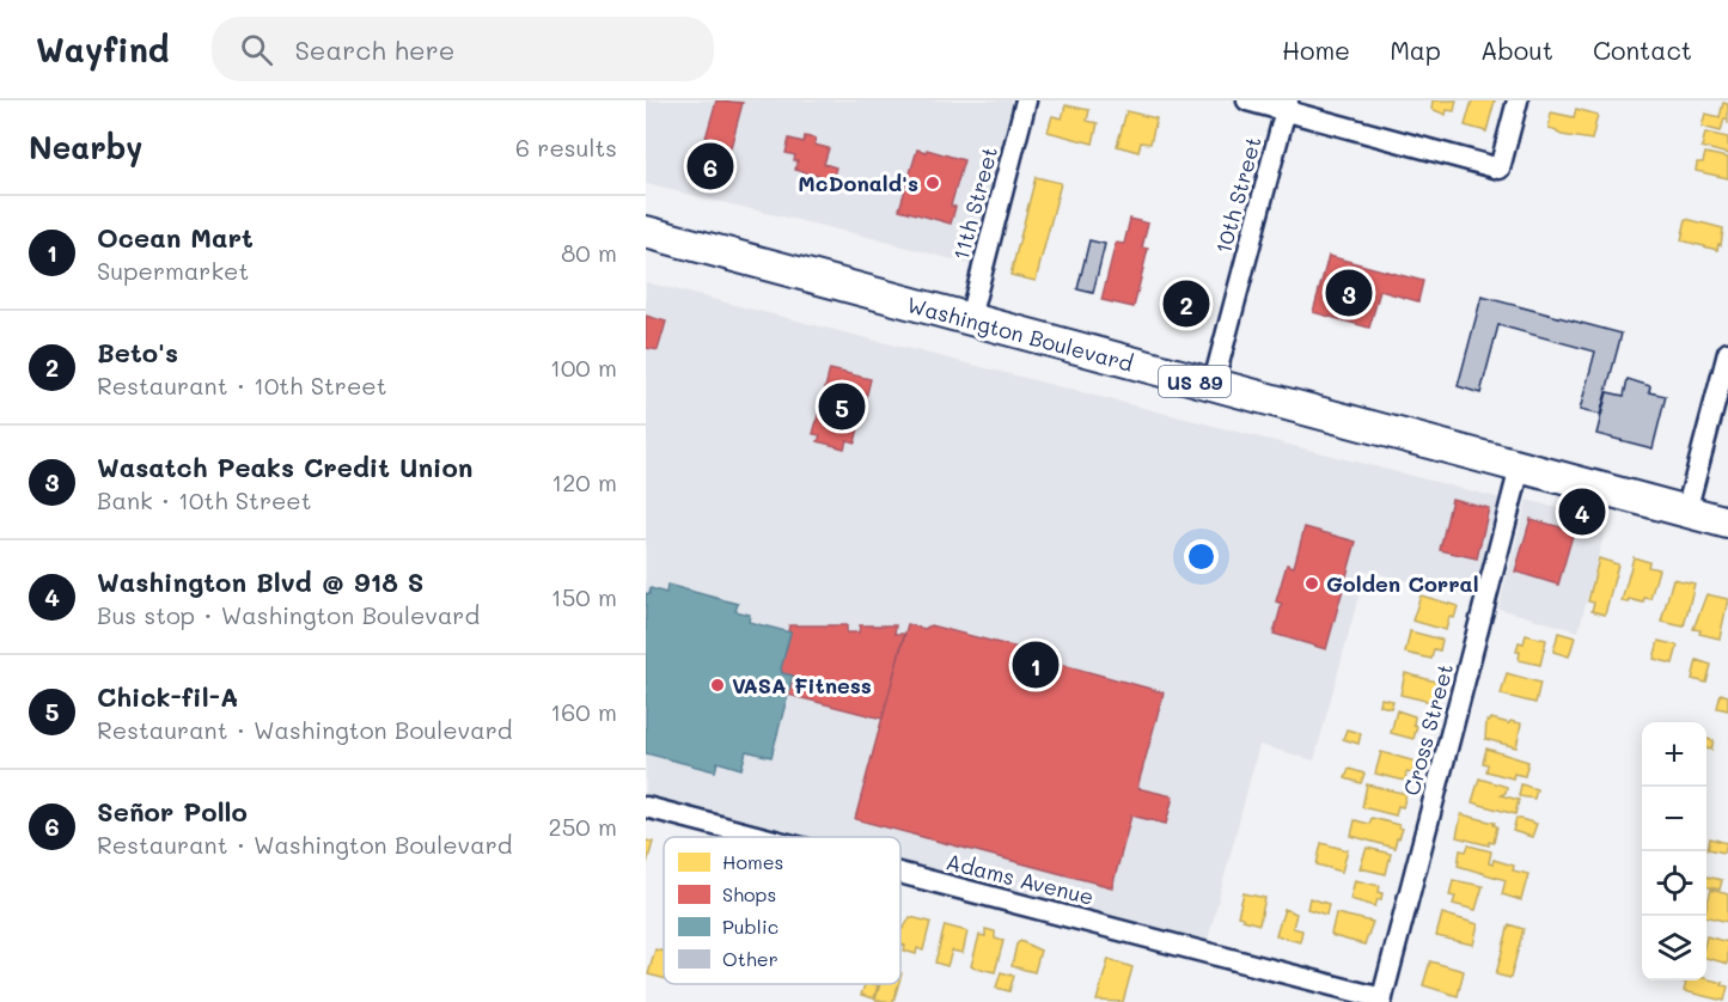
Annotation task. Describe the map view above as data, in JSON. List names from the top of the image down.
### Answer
{
  "streets": {
    "main road": ["Washington Boulevard", "US 89"],
    "street": [
      "10th Street",
      "11th Street",
      "Cross Street",
      "Adams Avenue"
    ]
  },
  "crossings": [
    ["10th Street", "Washington Boulevard"],
    ["11th Street", "Washington Boulevard"],
    ["Washington Boulevard", "Cross Street"],
    ["Cross Street", "Adams Avenue"]
  ],
  "places": ["McDonald's", "Golden Corral", "VASA Fitness"],
  "legend": [
    "Homes",
    "Shops",
    "Public",
    "Other"
  ],
  "page": {
    "header": "Wayfind",
    "search": "Search here",
    "nav": [
      "Home",
      "Map",
      "About",
      "Contact"
    ],
    "heading": ["Nearby", "6 results"],
    "pins": [
      "6",
      "3",
      "2",
      "5",
      "4",
      "1"
    ],
    "list": [
      {
        "mark": "1",
        "name": "Ocean Mart",
        "note": "Supermarket",
        "value": "80 m"
      },
      {
        "mark": "2",
        "name": "Beto's",
        "note": "Restaurant · 10th Street",
        "value": "100 m"
      },
      {
        "mark": "3",
        "name": "Wasatch Peaks Credit Union",
        "note": "Bank · 10th Street",
        "value": "120 m"
      },
      {
        "mark": "4",
        "name": "Washington Blvd @ 918 S",
        "note": "Bus stop · Washington Boulevard",
        "value": "150 m"
      },
      {
        "mark": "5",
        "name": "Chick-fil-A",
        "note": "Restaurant · Washington Boulevard",
        "value": "160 m"
      },
      {
        "mark": "6",
        "name": "Señor Pollo",
        "note": "Restaurant · Washington Boulevard",
        "value": "250 m"
      }
    ],
    "map_buttons": ["+", "−"]
  }
}
